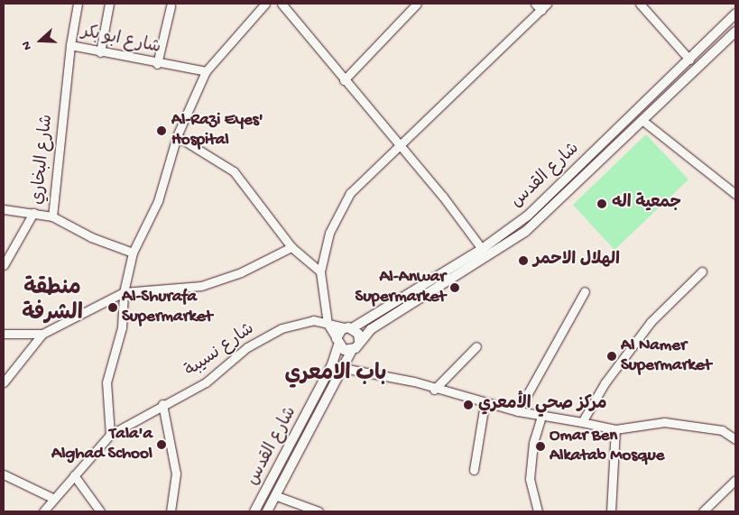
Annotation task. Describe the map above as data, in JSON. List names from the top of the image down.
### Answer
{
  "streets": {
    "main road": ["شارع القدس"],
    "street": ["شارع ابو بكر", "شارع البخاري", "شارع نسيبة"]
  },
  "crossings": [
    ["شارع ابو بكر", "شارع البخاري"],
    ["شارع القدس", "شارع نسيبة"]
  ],
  "districts": ["منطقة الشرفة", "باب الامعري"],
  "places": [
    "Al-Razi Eyes' Hospital",
    "جمعية اله",
    "الهلال الاحمر",
    "Al-Anwar Supermarket",
    "Al-Shurafa Supermarket",
    "Al Namer Supermarket",
    "مركز صحي الأمعري",
    "Tala'a Alghad School",
    "Omar Ben Alkatab Mosque"
  ],
  "north": "left"
}
